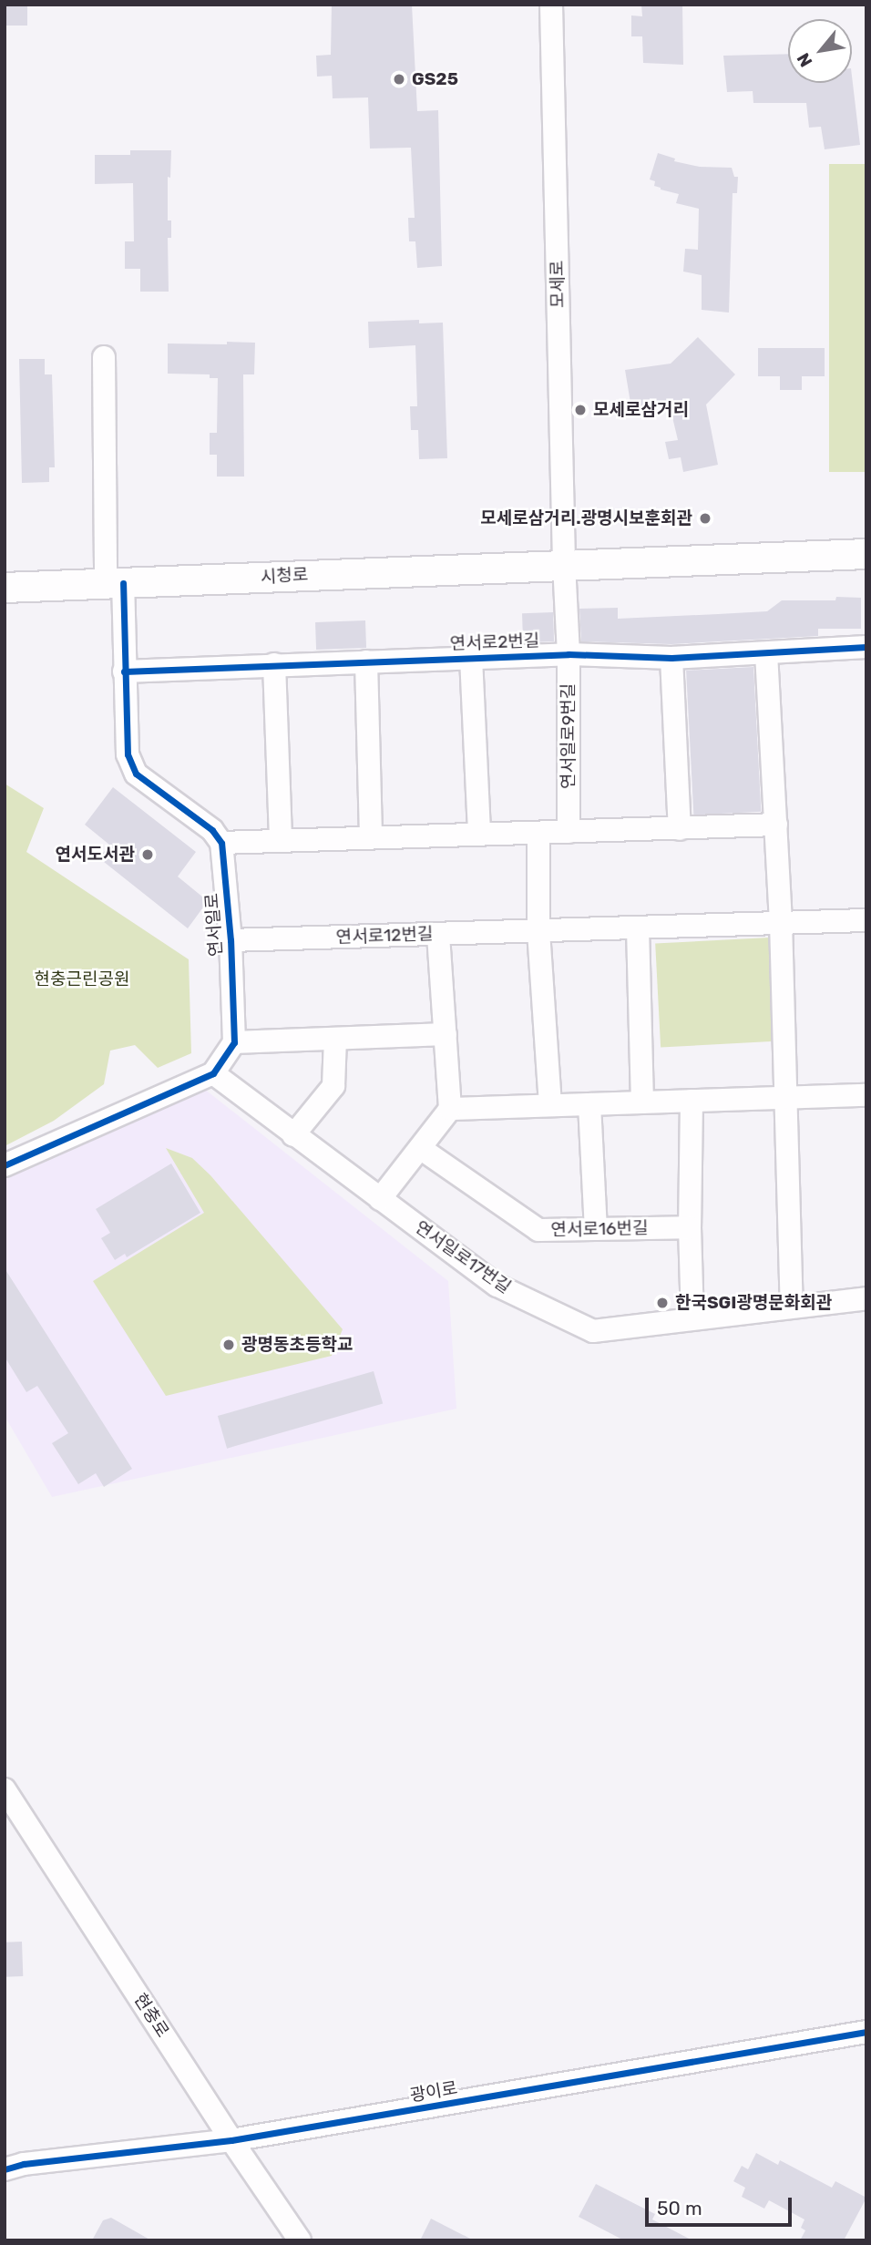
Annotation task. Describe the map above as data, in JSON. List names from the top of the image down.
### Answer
{
  "streets": {
    "main road": ["시청로"],
    "street": [
      "모세로",
      "연서로2번길",
      "연서일로9번길",
      "연서일로",
      "연서로12번길",
      "연서로16번길",
      "연서일로17번길",
      "현충로",
      "광이로"
    ]
  },
  "crossings": [
    ["모세로", "시청로"],
    ["모세로", "연서일로9번길"],
    ["시청로", "연서일로9번길"],
    ["연서로2번길", "연서일로9번길"],
    ["연서일로", "연서로12번길"],
    ["현충로", "광이로"]
  ],
  "parks": ["현충근린공원"],
  "places": [
    "GS25",
    "모세로삼거리",
    "모세로삼거리.광명시보훈회관",
    "연서도서관",
    "한국SGI광명문화회관",
    "광명동초등학교"
  ],
  "scale_bar": "50 m",
  "north": "bottom left"
}
